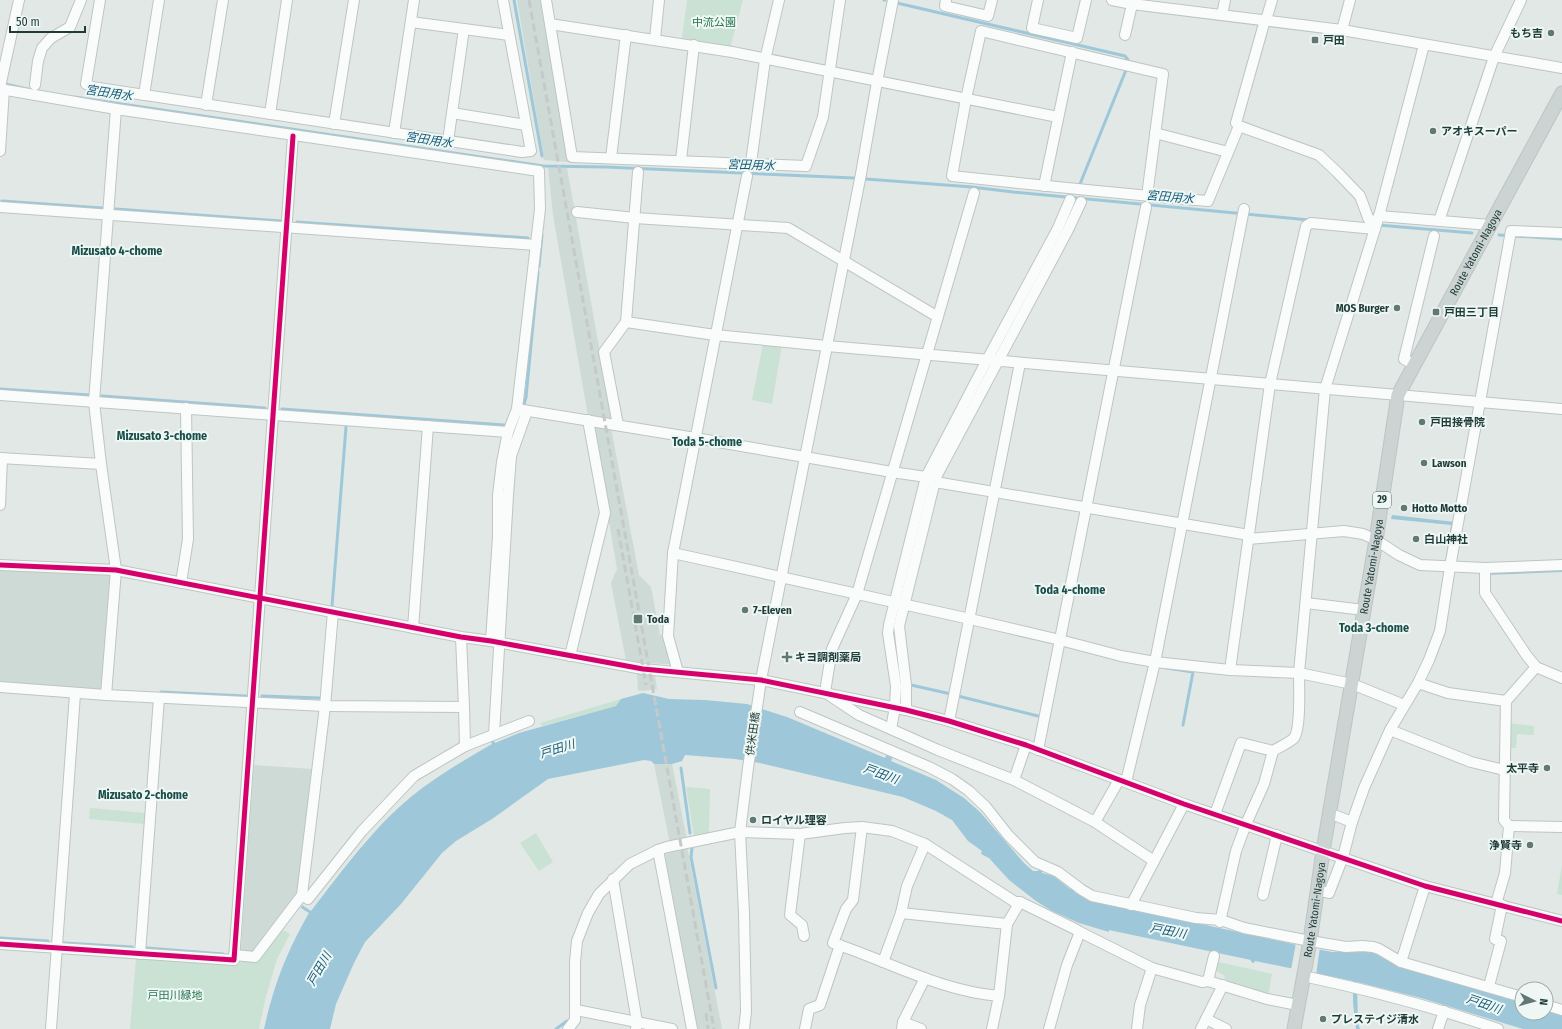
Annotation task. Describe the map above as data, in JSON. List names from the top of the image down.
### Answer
{
  "streets": {
    "main road": ["Route Yatomi-Nagoya", "29"],
    "street": ["供米田橋"]
  },
  "districts": [
    "Mizusato 4-chome",
    "Mizusato 3-chome",
    "Toda 5-chome",
    "Toda 4-chome",
    "Toda 3-chome",
    "Mizusato 2-chome"
  ],
  "water": ["宮田用水", "戸田川"],
  "parks": ["中流公園", "戸田川緑地"],
  "places": {
    "other": [
      "もち吉",
      "アオキスーパー",
      "MOS Burger",
      "戸田接骨院",
      "Lawson",
      "Hotto Motto",
      "白山神社",
      "7-Eleven",
      "太平寺",
      "ロイヤル理容",
      "浄賢寺",
      "プレステイジ清水"
    ],
    "transit": ["戸田", "戸田三丁目", "Toda"],
    "health": ["キヨ調剤薬局"]
  },
  "scale_bar": "50 m",
  "north": "right"
}
